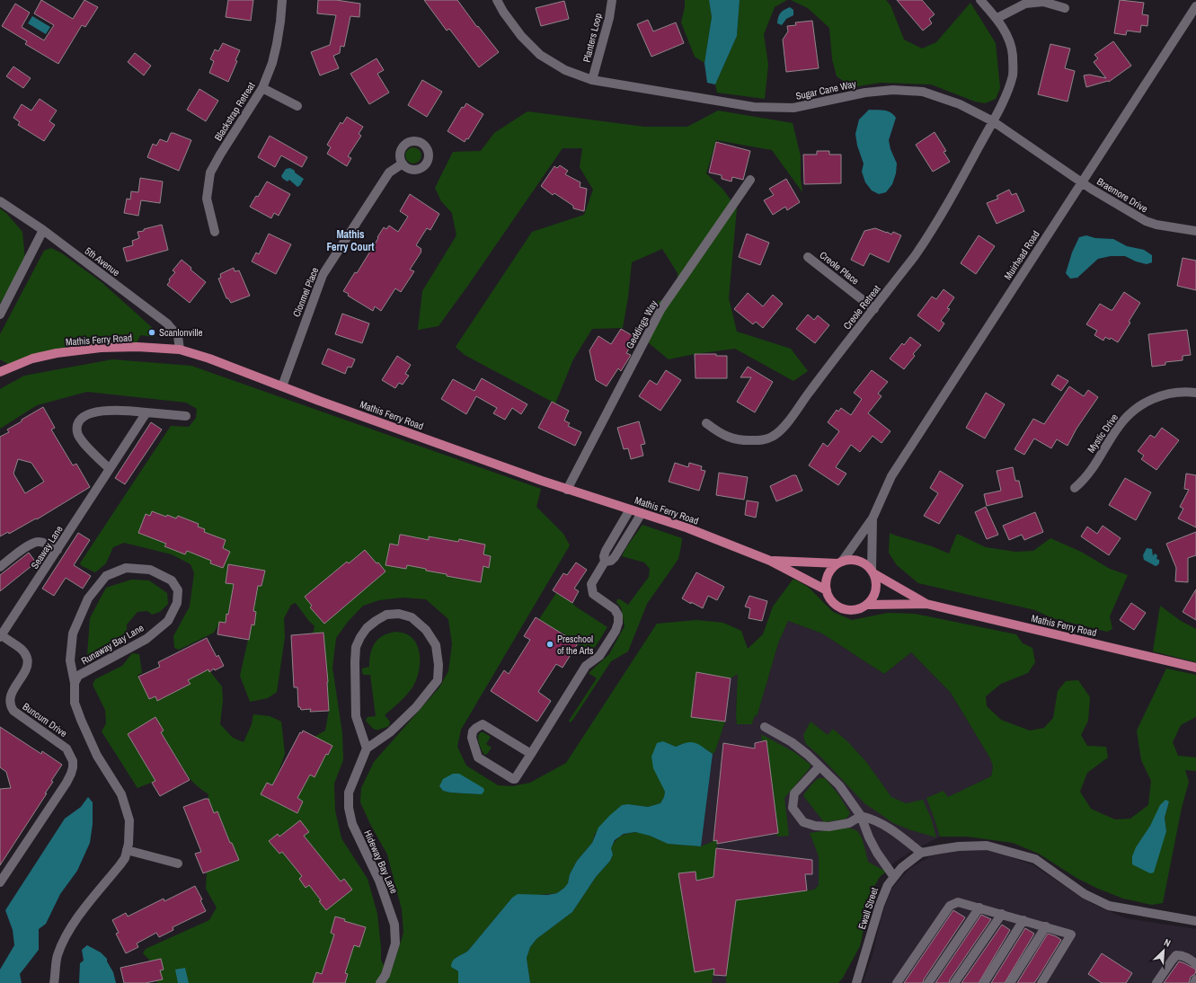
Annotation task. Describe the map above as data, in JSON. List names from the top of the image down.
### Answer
{
  "streets": {
    "main road": ["Mathis Ferry Road"],
    "street": [
      "Planters Loop",
      "Sugar Cane Way",
      "Blackstrap Retreat",
      "Braemore Drive",
      "Muirhead Road",
      "5th Avenue",
      "Creole Place",
      "Clonmel Place",
      "Creole Retreat",
      "Geddings Way",
      "Mystic Drive",
      "Seaway Lane",
      "Runaway Bay Lane",
      "Buncum Drive",
      "Hideway Bay Lane",
      "Ewall Street"
    ]
  },
  "crossings": [
    ["Planters Loop", "Sugar Cane Way"],
    ["Sugar Cane Way", "Braemore Drive"],
    ["Sugar Cane Way", "Muirhead Road"],
    ["Sugar Cane Way", "Creole Retreat"],
    ["Braemore Drive", "Muirhead Road"],
    ["Muirhead Road", "Mathis Ferry Road"],
    ["5th Avenue", "Mathis Ferry Road"],
    ["Creole Place", "Creole Retreat"],
    ["Clonmel Place", "Mathis Ferry Road"],
    ["Geddings Way", "Mathis Ferry Road"],
    ["Seaway Lane", "Buncum Drive"]
  ],
  "districts": ["Mathis Ferry Court"],
  "places": ["Scanlonville", "Preschool of the Arts"],
  "north": "top right"
}
